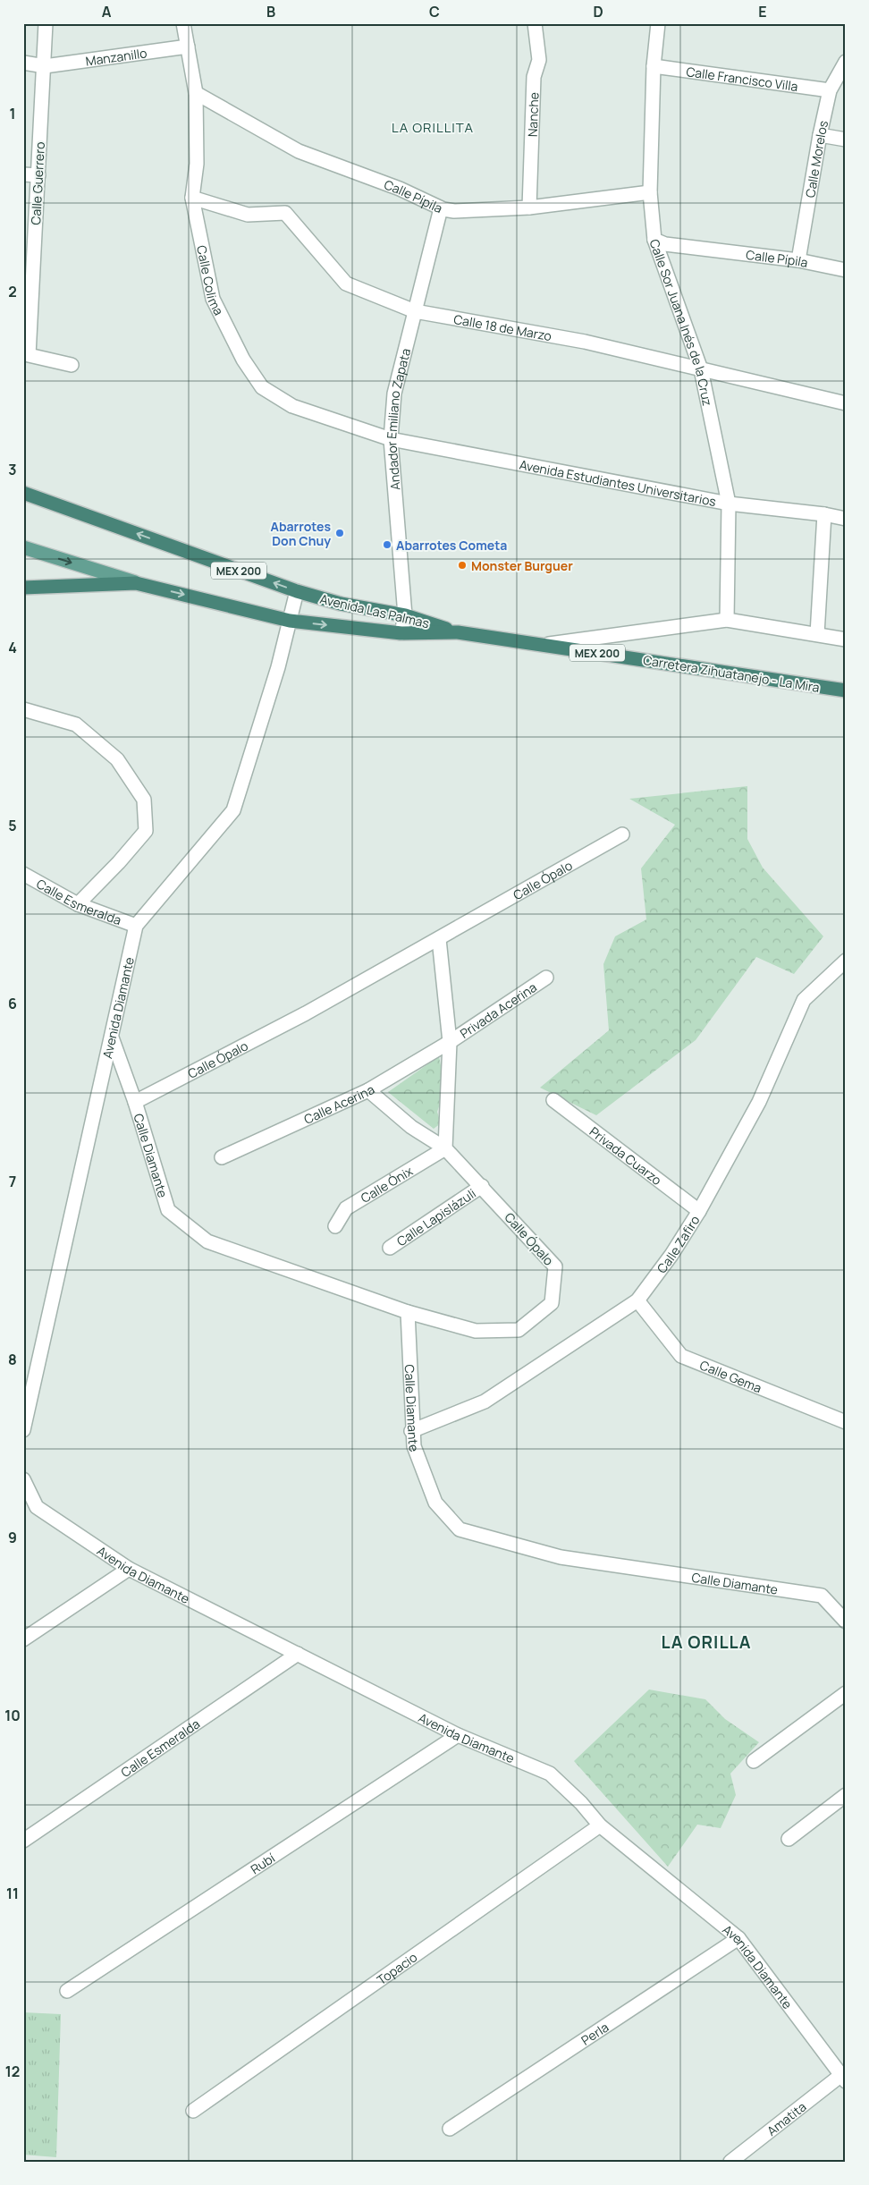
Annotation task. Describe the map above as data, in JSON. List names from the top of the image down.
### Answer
{
  "streets": {
    "highway": ["MEX 200", "Avenida Las Palmas", "Carretera Zihuatanejo - La Mira"],
    "street": [
      "Manzanillo",
      "Calle Francisco Villa",
      "Nanche",
      "Calle Morelos",
      "Calle Guerrero",
      "Calle Pípila",
      "Calle Colima",
      "Calle Sor Juana Inés de la Cruz",
      "Calle 18 de Marzo",
      "Andador Emiliano Zapata",
      "Avenida Estudiantes Universitarios",
      "Calle Ópalo",
      "Calle Esmeralda",
      "Avenida Diamante",
      "Privada Acerina",
      "Calle Acerina",
      "Calle Diamante",
      "Privada Cuarzo",
      "Calle Ónix",
      "Calle Lapislázuli",
      "Calle Zafiro",
      "Calle Gema",
      "Rubí",
      "Topacio",
      "Perla",
      "Amatita"
    ]
  },
  "crossings": [
    ["Manzanillo", "Calle Guerrero"],
    ["Manzanillo", "Calle Colima"],
    ["Calle Francisco Villa", "Calle Morelos"],
    ["Calle Francisco Villa", "Calle Sor Juana Inés de la Cruz"],
    ["Nanche", "Calle Pípila"],
    ["Calle Morelos", "Calle Pípila"],
    ["Calle Pípila", "Calle Colima"],
    ["Calle Pípila", "Calle Sor Juana Inés de la Cruz"],
    ["Calle Pípila", "Andador Emiliano Zapata"],
    ["Calle Colima", "Calle 18 de Marzo"],
    ["Calle Colima", "Andador Emiliano Zapata"],
    ["Calle Colima", "Avenida Estudiantes Universitarios"],
    ["Calle Sor Juana Inés de la Cruz", "Calle 18 de Marzo"],
    ["Calle Sor Juana Inés de la Cruz", "Avenida Estudiantes Universitarios"],
    ["Calle 18 de Marzo", "Andador Emiliano Zapata"],
    ["Andador Emiliano Zapata", "Avenida Estudiantes Universitarios"],
    ["Andador Emiliano Zapata", "Avenida Las Palmas"],
    ["MEX 200", "Avenida Las Palmas"],
    ["Avenida Las Palmas", "Carretera Zihuatanejo - La Mira"],
    ["Avenida Las Palmas", "Avenida Diamante"],
    ["Calle Ópalo", "Calle Acerina"],
    ["Calle Ópalo", "Calle Diamante"],
    ["Calle Ópalo", "Calle Ónix"],
    ["Calle Ópalo", "Calle Lapislázuli"],
    ["Calle Esmeralda", "Avenida Diamante"],
    ["Avenida Diamante", "Calle Diamante"],
    ["Avenida Diamante", "Rubí"],
    ["Avenida Diamante", "Topacio"],
    ["Avenida Diamante", "Perla"],
    ["Avenida Diamante", "Amatita"],
    ["Privada Acerina", "Calle Acerina"],
    ["Calle Diamante", "Calle Zafiro"],
    ["Privada Cuarzo", "Calle Zafiro"],
    ["Calle Zafiro", "Calle Gema"]
  ],
  "districts": ["LA ORILLITA", "LA ORILLA"],
  "places": ["Abarrotes Don Chuy", "Abarrotes Cometa", "Monster Burguer"],
  "grid": {
    "columns": [
      "A",
      "B",
      "C",
      "D",
      "E"
    ],
    "rows": [
      "1",
      "2",
      "3",
      "4",
      "5",
      "6",
      "7",
      "8",
      "9",
      "10",
      "11",
      "12"
    ]
  }
}
